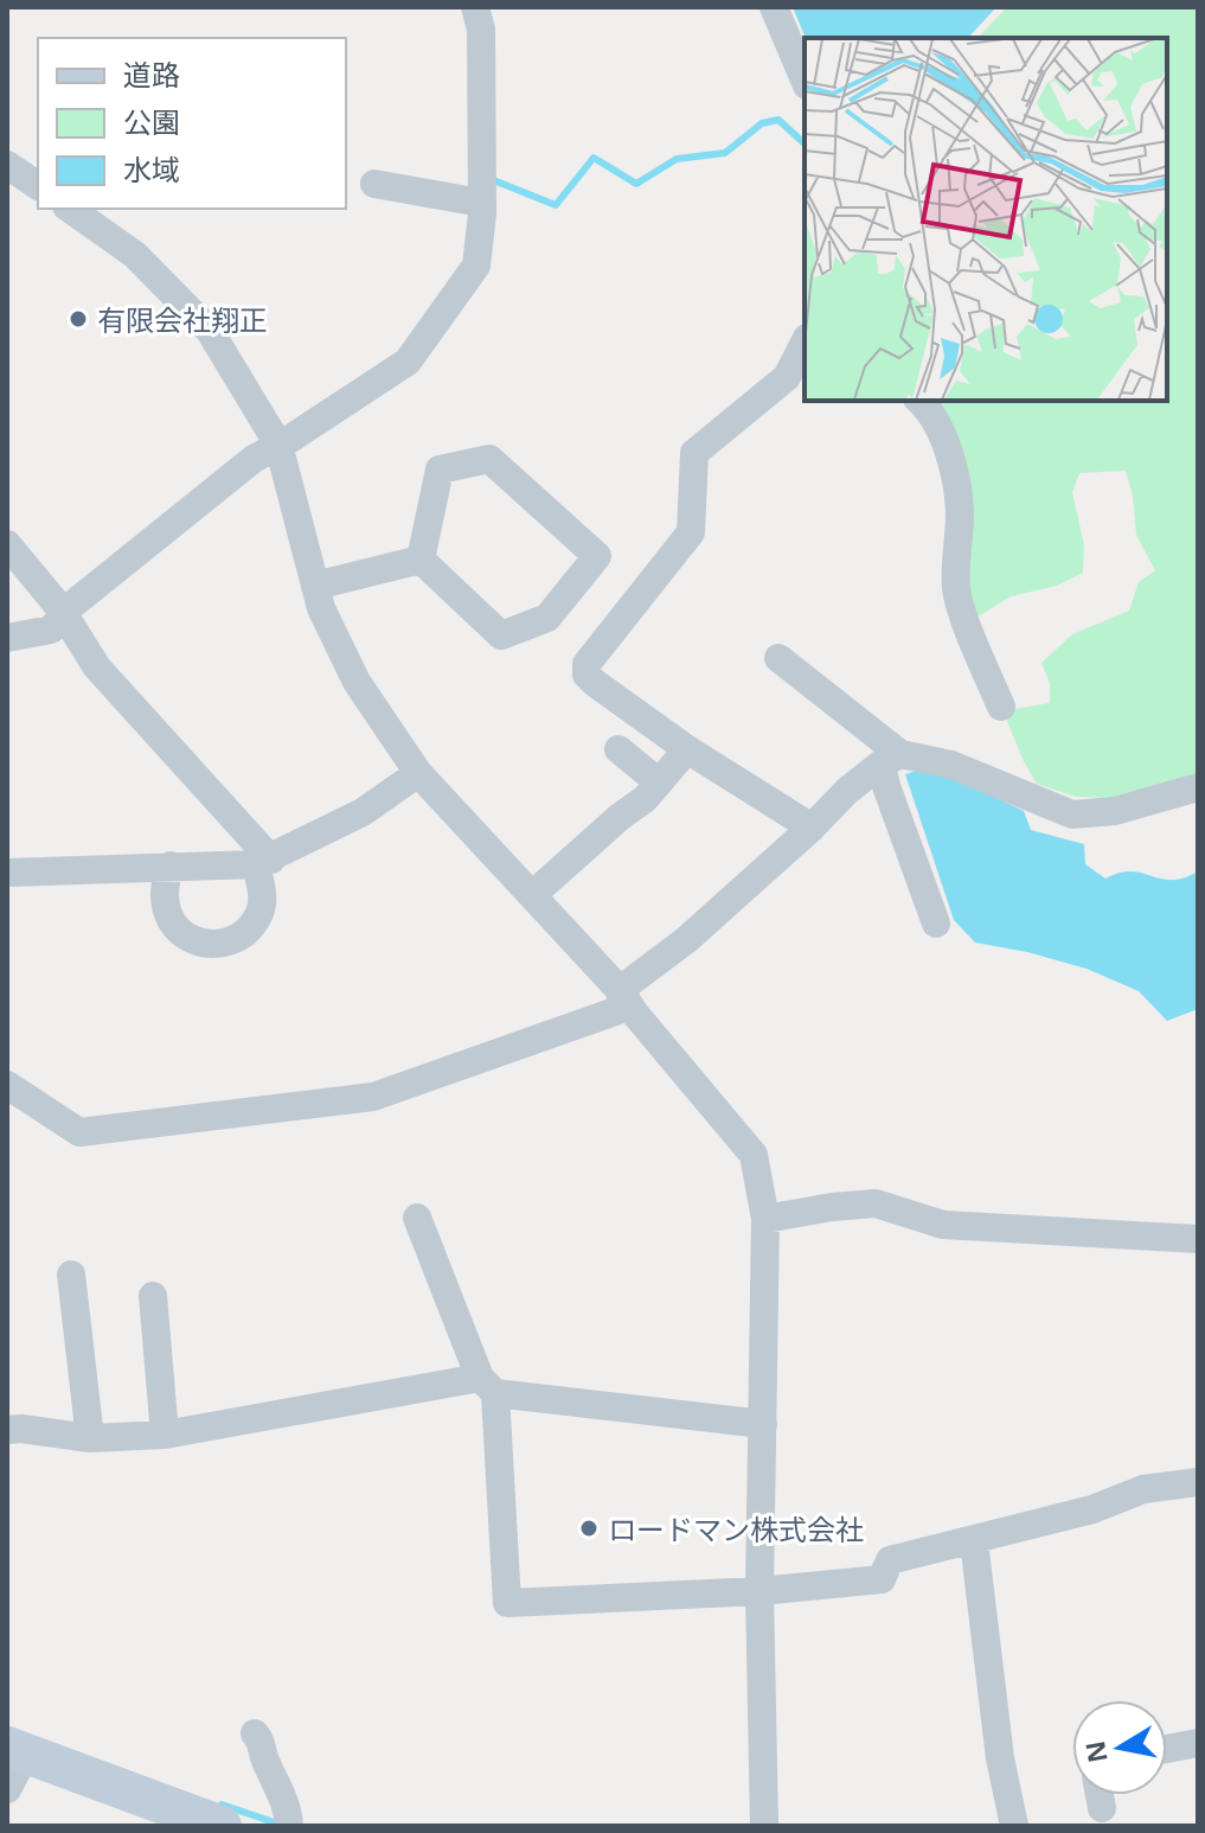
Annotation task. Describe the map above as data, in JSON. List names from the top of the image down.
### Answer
{
  "places": ["有限会社翔正", "ロードマン株式会社"],
  "legend": ["道路", "公園", "水域"],
  "north": "left"
}
